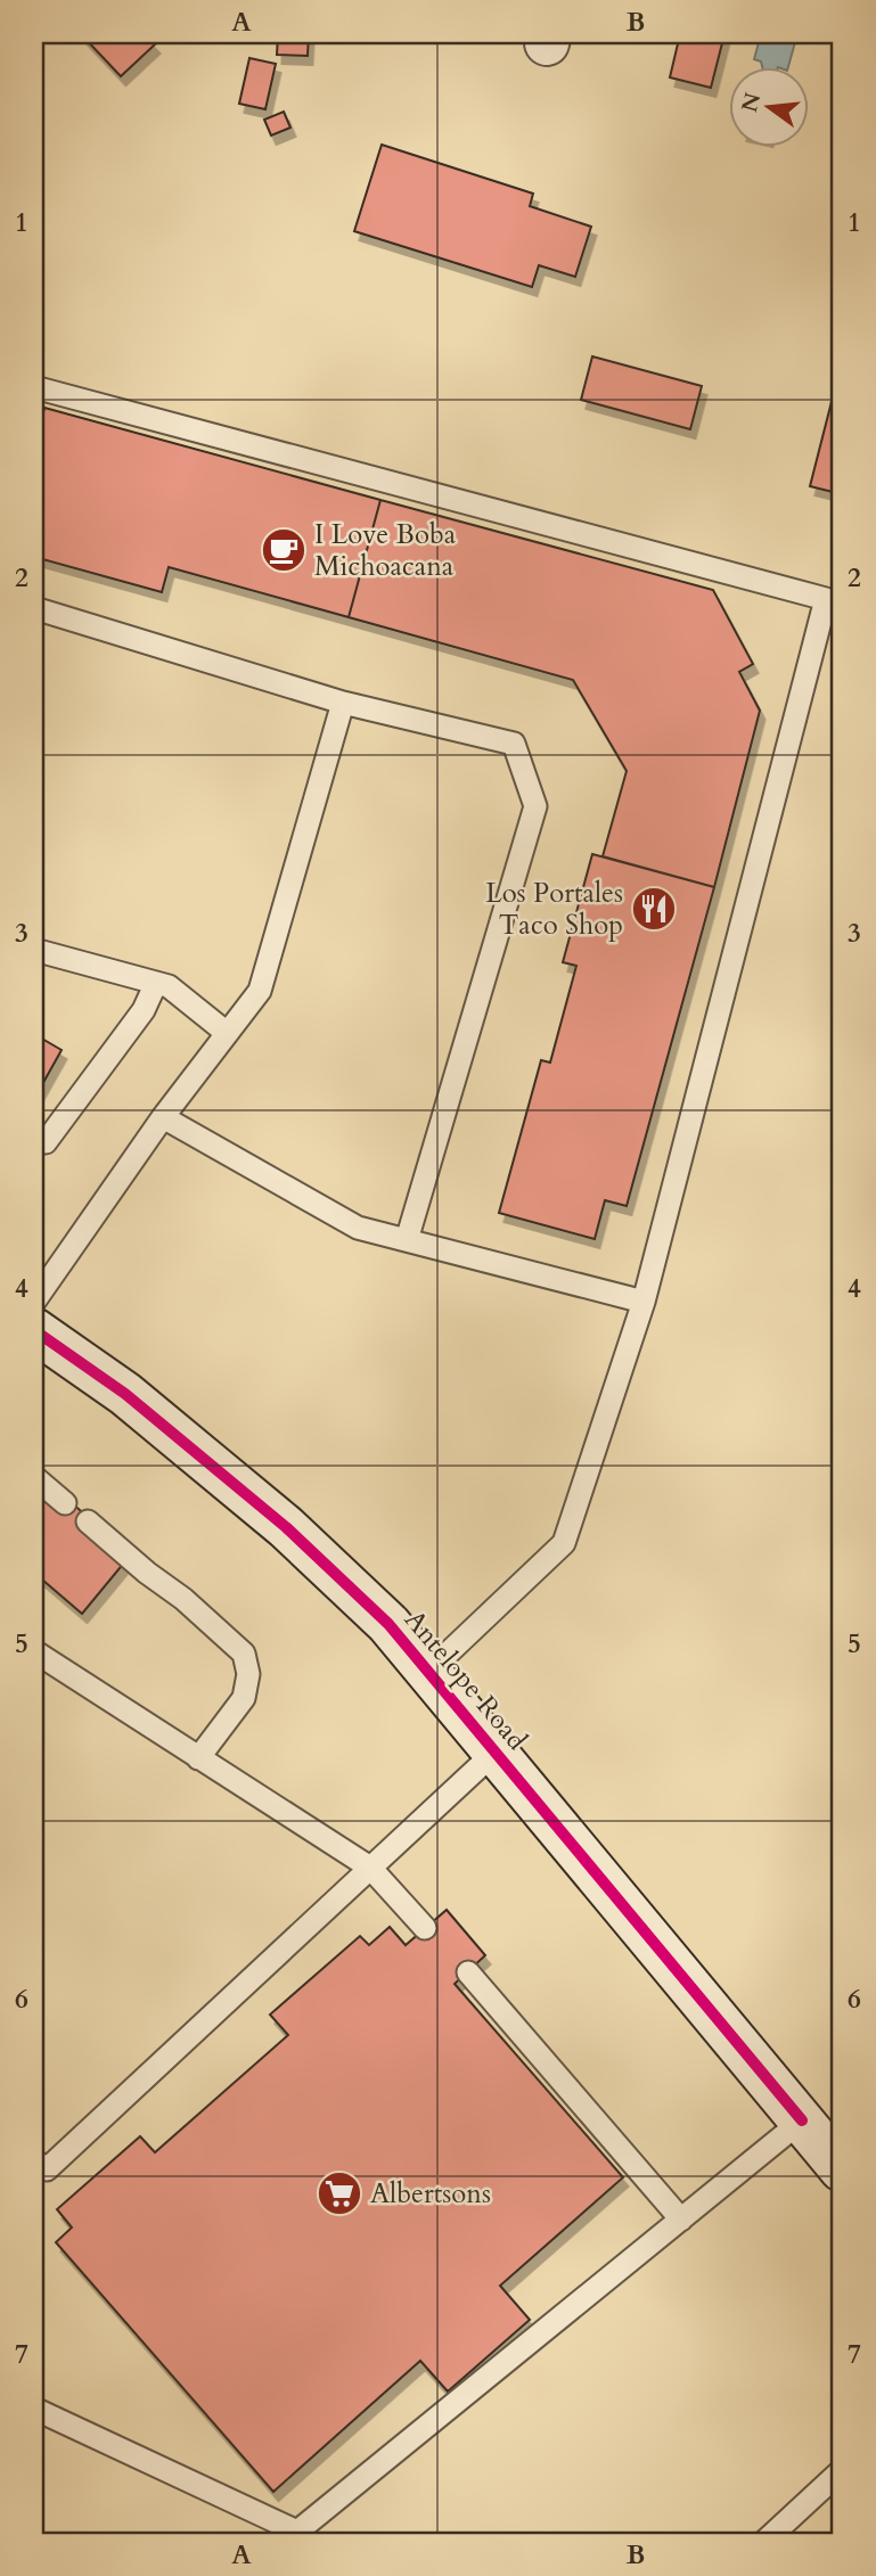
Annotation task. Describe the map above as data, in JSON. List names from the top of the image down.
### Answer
{
  "streets": {
    "main road": ["Antelope Road"]
  },
  "places": {
    "cafe": ["I Love Boba Michoacana"],
    "restaurant": ["Los Portales Taco Shop"],
    "supermarket": ["Albertsons"]
  },
  "north": "left",
  "grid": {
    "columns": ["A", "B"],
    "rows": [
      "1",
      "2",
      "3",
      "4",
      "5",
      "6",
      "7"
    ]
  }
}
